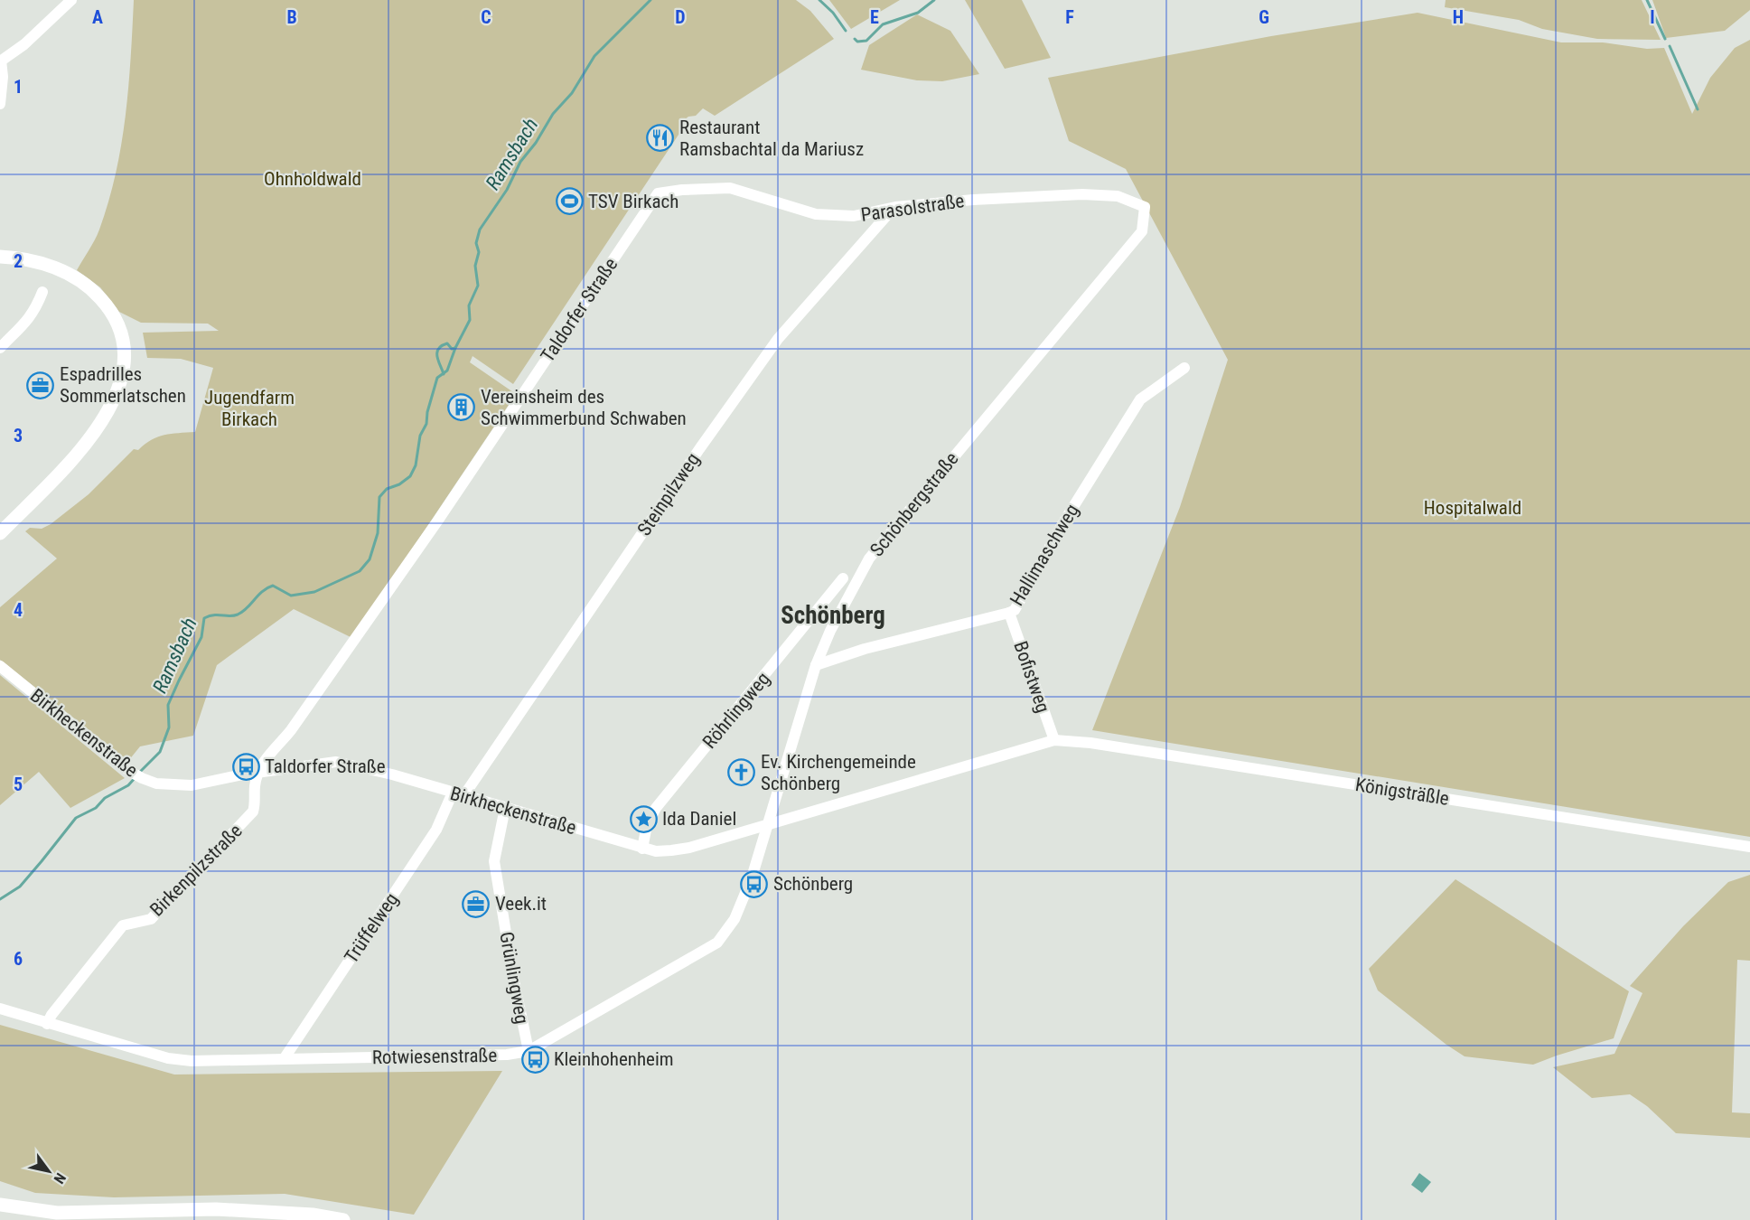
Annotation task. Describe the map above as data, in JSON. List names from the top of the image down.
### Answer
{
  "streets": {
    "street": [
      "Parasolstraße",
      "Taldorfer Straße",
      "Steinpilzweg",
      "Schönbergstraße",
      "Hallimaschweg",
      "Bofistweg",
      "Röhrlingweg",
      "Birkheckenstraße",
      "Königsträßle",
      "Birkenpilzstraße",
      "Trüffelweg",
      "Grünlingweg",
      "Rotwiesenstraße"
    ]
  },
  "crossings": [
    ["Parasolstraße", "Taldorfer Straße"],
    ["Parasolstraße", "Steinpilzweg"],
    ["Parasolstraße", "Schönbergstraße"],
    ["Taldorfer Straße", "Birkheckenstraße"],
    ["Taldorfer Straße", "Birkenpilzstraße"],
    ["Steinpilzweg", "Birkheckenstraße"],
    ["Steinpilzweg", "Trüffelweg"],
    ["Schönbergstraße", "Hallimaschweg"],
    ["Schönbergstraße", "Birkheckenstraße"],
    ["Schönbergstraße", "Rotwiesenstraße"],
    ["Hallimaschweg", "Bofistweg"],
    ["Bofistweg", "Birkheckenstraße"],
    ["Bofistweg", "Königsträßle"],
    ["Röhrlingweg", "Birkheckenstraße"],
    ["Birkheckenstraße", "Königsträßle"],
    ["Birkheckenstraße", "Birkenpilzstraße"],
    ["Birkheckenstraße", "Trüffelweg"],
    ["Birkheckenstraße", "Grünlingweg"],
    ["Birkheckenstraße", "Rotwiesenstraße"],
    ["Birkenpilzstraße", "Rotwiesenstraße"],
    ["Trüffelweg", "Rotwiesenstraße"],
    ["Grünlingweg", "Rotwiesenstraße"]
  ],
  "districts": ["Schönberg"],
  "water": ["Ramsbach"],
  "parks": ["Ohnholdwald", "Jugendfarm Birkach", "Hospitalwald"],
  "places": {
    "restaurant": ["Restaurant Ramsbachtal da Mariusz"],
    "sports": ["TSV Birkach"],
    "office": ["Espadrilles Sommerlatschen", "Veek.it"],
    "building": ["Vereinsheim des Schwimmerbund Schwaben"],
    "bus stop": ["Taldorfer Straße", "Schönberg", "Kleinhohenheim"],
    "church": ["Ev. Kirchengemeinde Schönberg"],
    "place": ["Ida Daniel"]
  },
  "north": "bottom right",
  "grid": {
    "columns": [
      "A",
      "B",
      "C",
      "D",
      "E",
      "F",
      "G",
      "H",
      "I"
    ],
    "rows": [
      "1",
      "2",
      "3",
      "4",
      "5",
      "6"
    ]
  }
}
